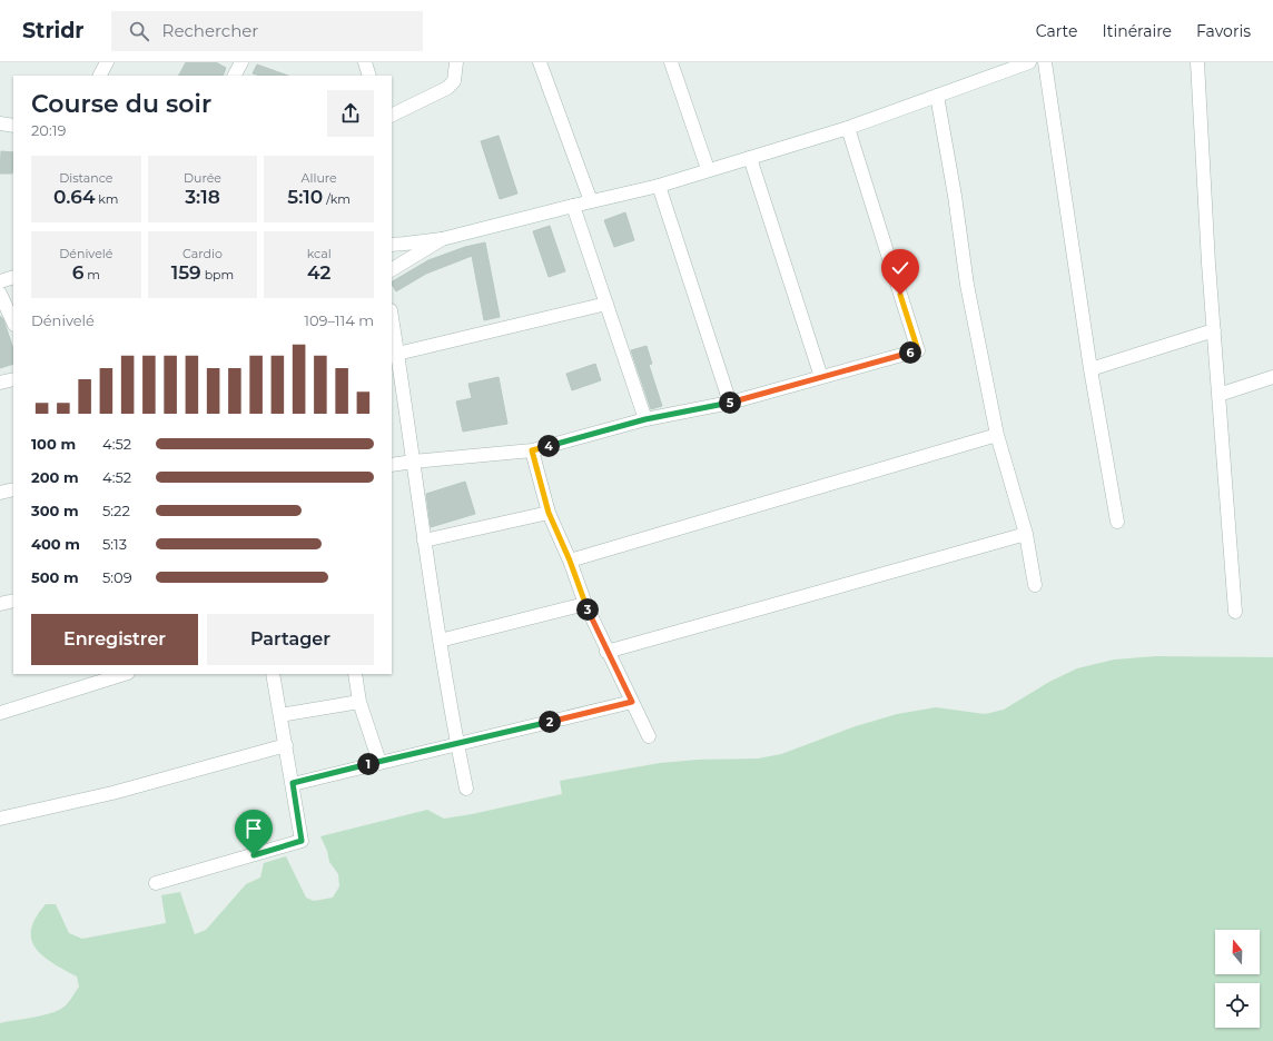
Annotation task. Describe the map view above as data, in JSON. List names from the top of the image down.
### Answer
{
  "north": "top",
  "page": {
    "header": "Stridr",
    "search": "Rechercher",
    "nav": ["Carte", "Itinéraire", "Favoris"],
    "heading": ["Course du soir", "20:19"],
    "stats": [
      ["Distance", "0.64 km"],
      ["Durée", "3:18"],
      ["Allure", "5:10 /km"],
      ["Dénivelé", "6 m"],
      ["Cardio", "159 bpm"],
      ["kcal", "42"]
    ],
    "chart": ["Dénivelé", "109–114 m"],
    "pins": [
      "6",
      "5",
      "4",
      "3",
      "2",
      "1"
    ],
    "list": [
      {
        "name": "100 m",
        "note": "4:52"
      },
      {
        "name": "200 m",
        "note": "4:52"
      },
      {
        "name": "300 m",
        "note": "5:22"
      },
      {
        "name": "400 m",
        "note": "5:13"
      },
      {
        "name": "500 m",
        "note": "5:09"
      }
    ],
    "buttons": ["Enregistrer", "Partager"]
  }
}
